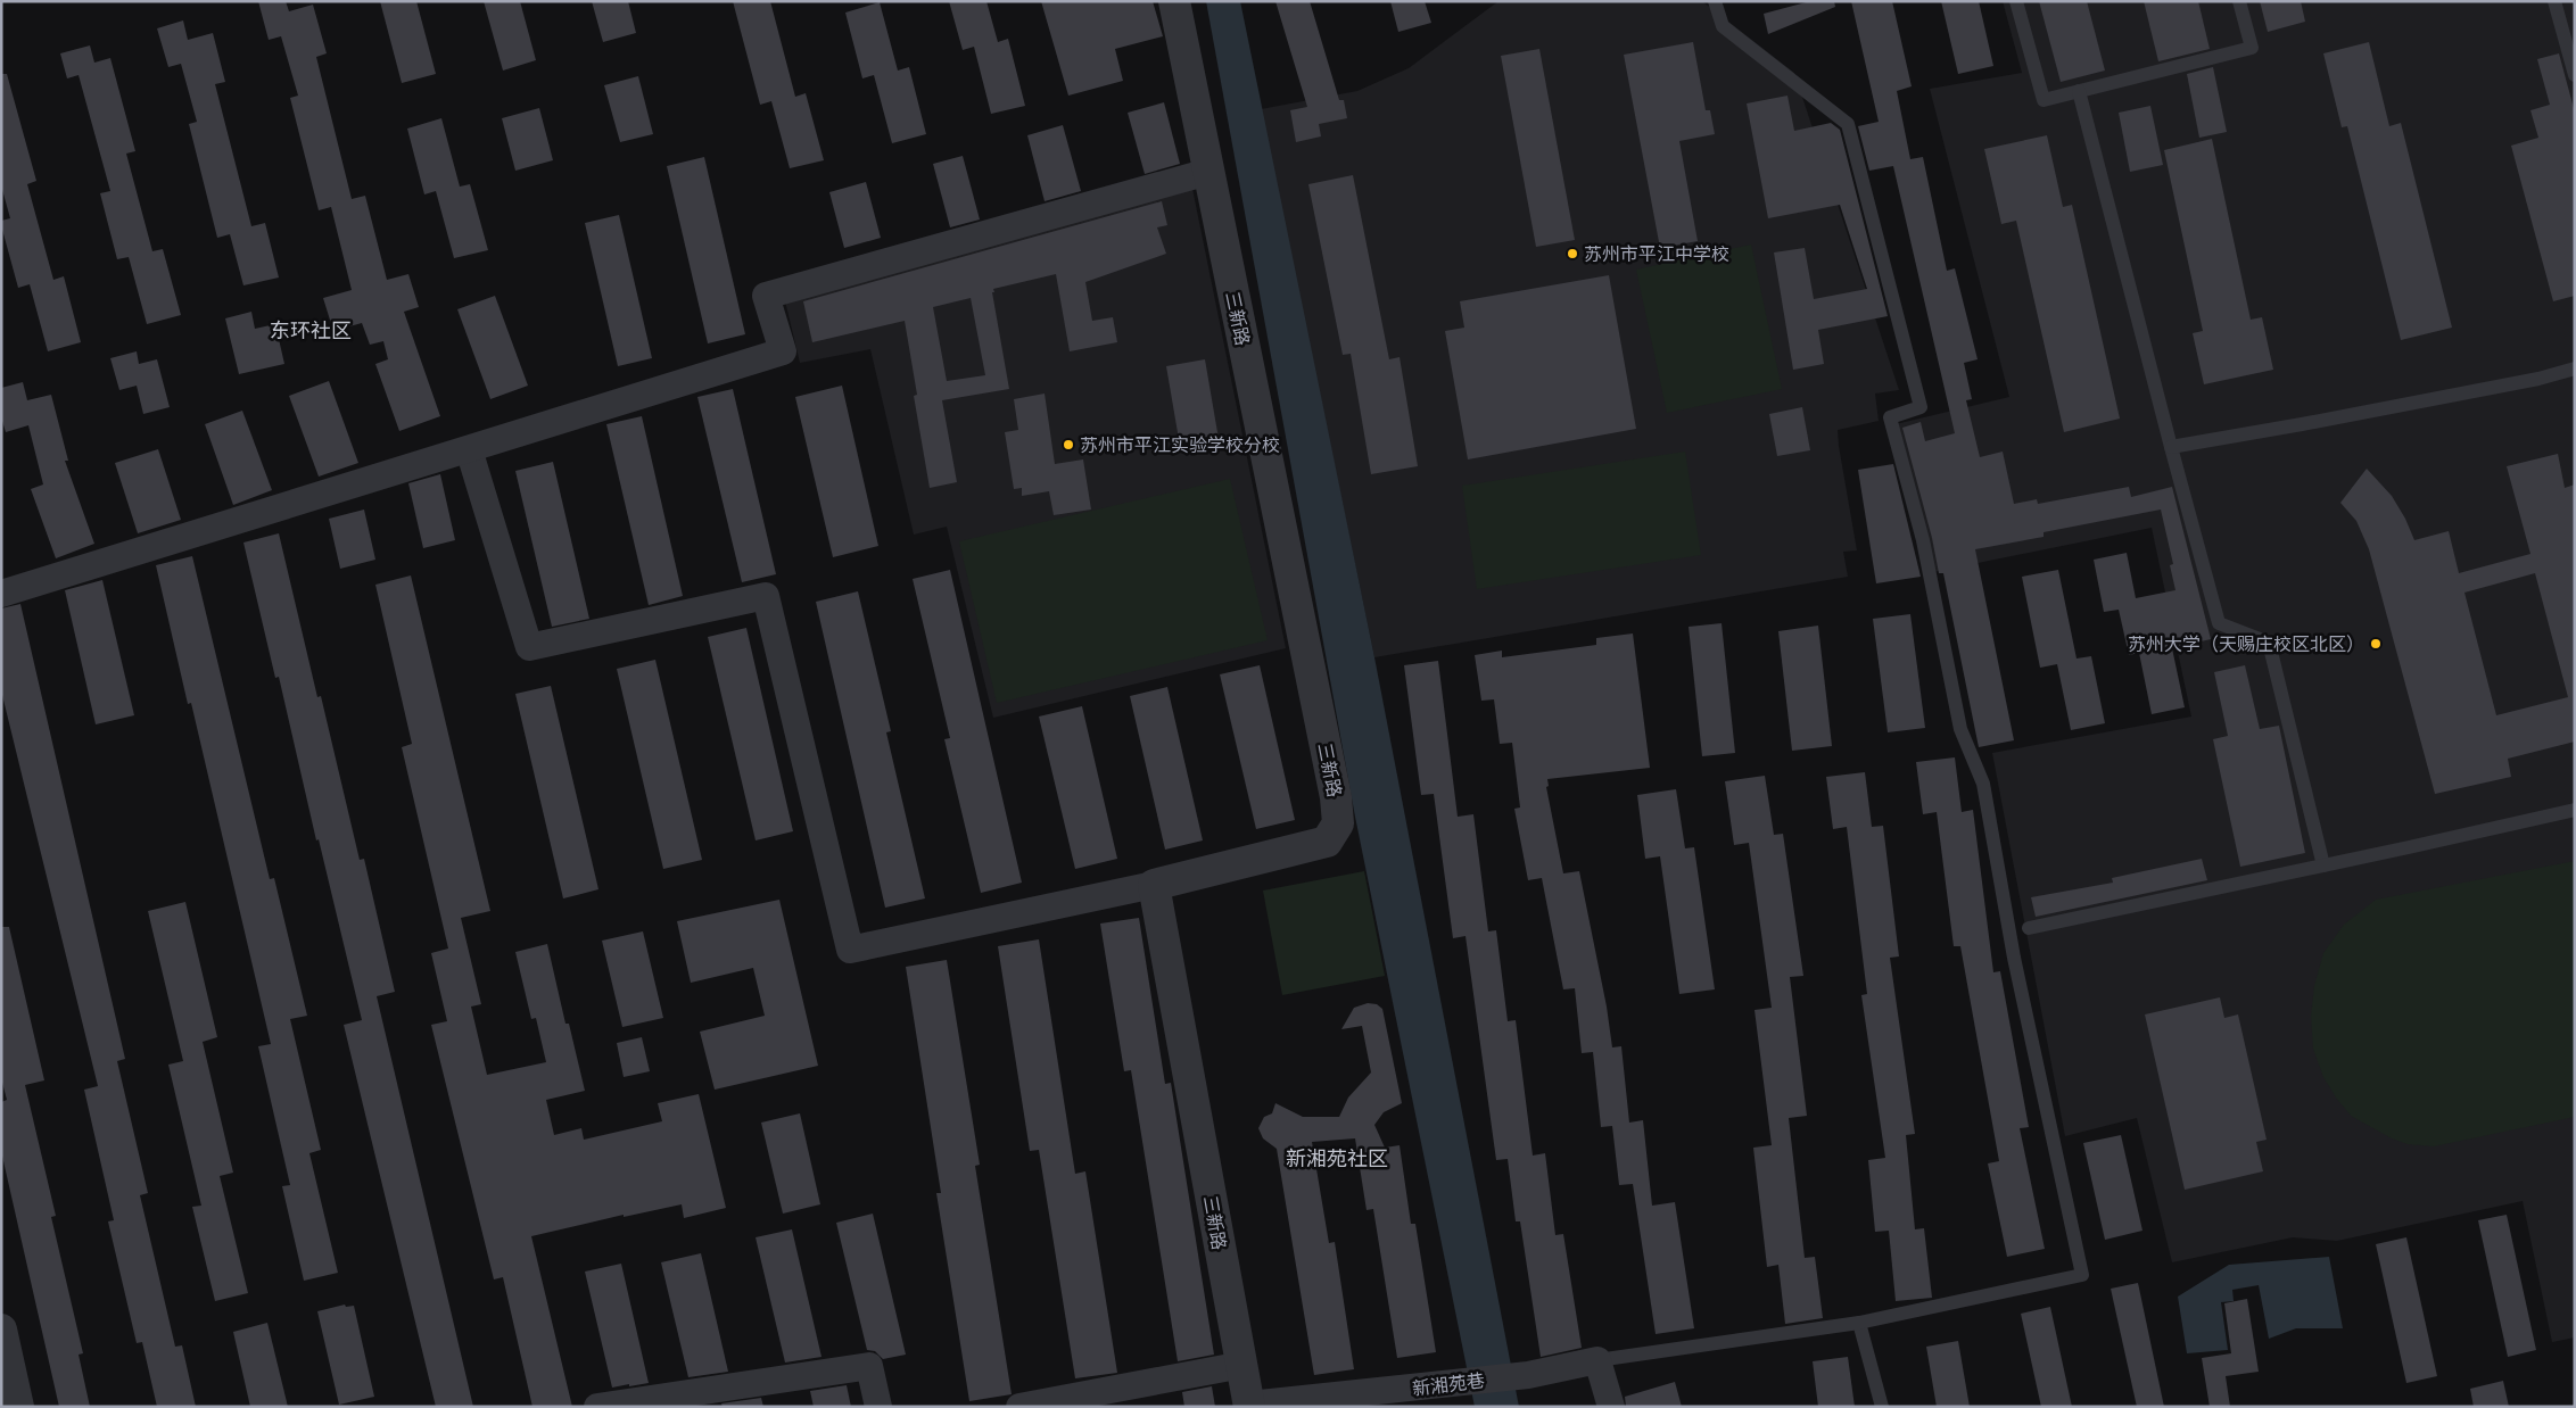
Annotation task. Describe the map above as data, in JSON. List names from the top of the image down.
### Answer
{
  "streets": {
    "street": ["三新路", "新湘苑巷"]
  },
  "crossings": [
    ["三新路", "新湘苑巷"]
  ],
  "districts": ["东环社区", "新湘苑社区"],
  "places": ["苏州市平江中学校", "苏州市平江实验学校分校", "苏州大学（天赐庄校区北区）"]
}
